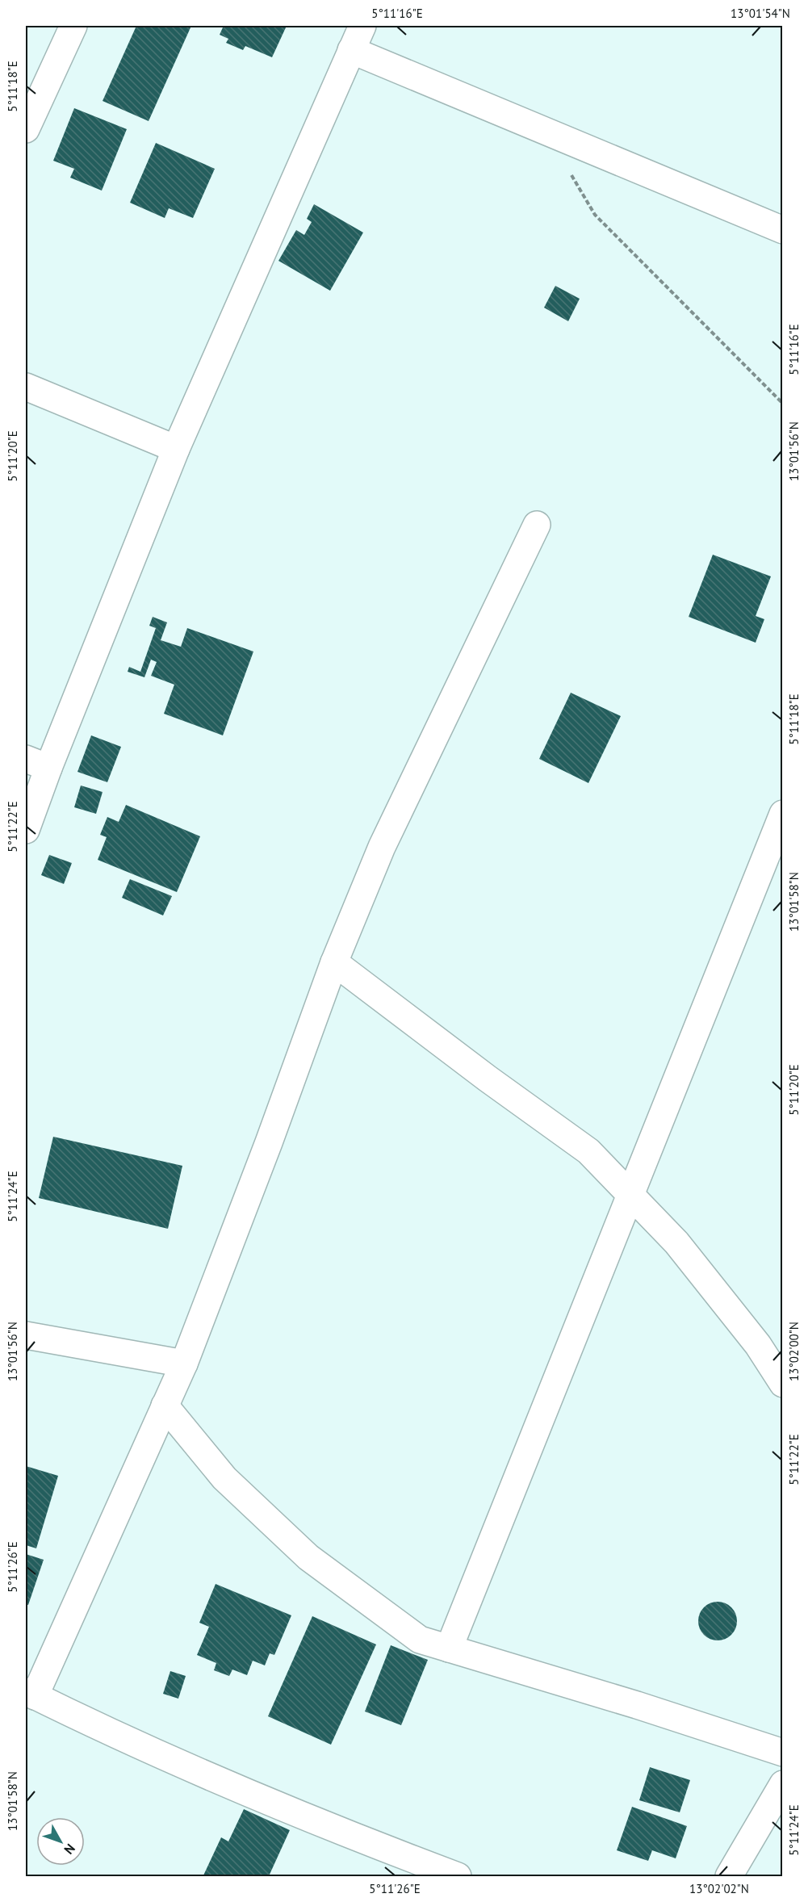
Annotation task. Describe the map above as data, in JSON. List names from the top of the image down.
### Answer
{
  "north": "bottom right",
  "coordinates": [
    "5°11'16\"E",
    "13°01'54\"N",
    "5°11'18\"E",
    "13°01'56\"N",
    "5°11'20\"E",
    "5°11'22\"E",
    "13°01'58\"N",
    "5°11'24\"E",
    "13°02'00\"N",
    "5°11'26\"E",
    "13°02'02\"N"
  ]
}
